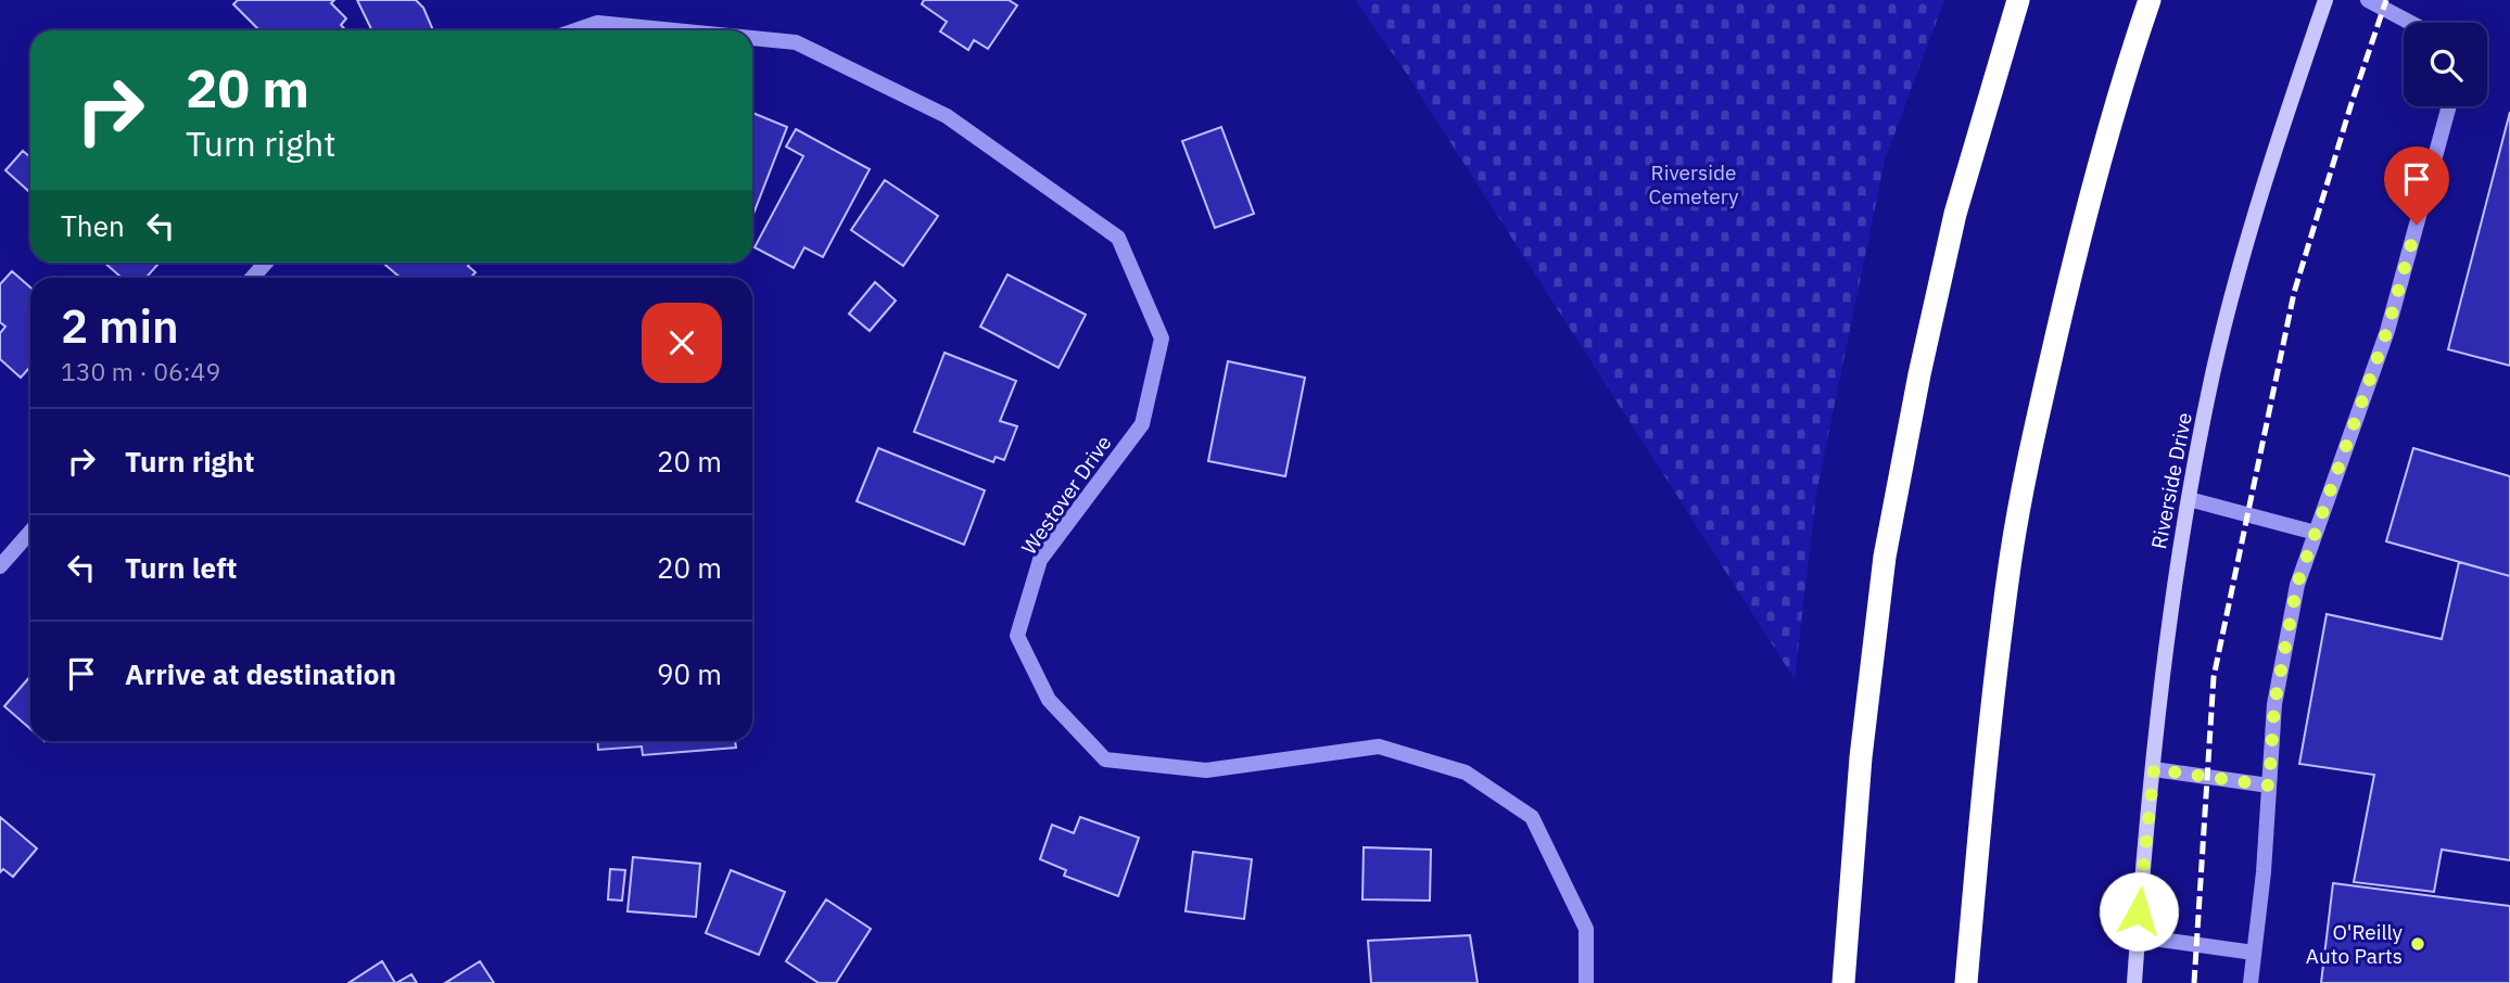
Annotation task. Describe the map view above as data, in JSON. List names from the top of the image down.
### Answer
{
  "streets": {
    "main road": ["Riverside Drive"],
    "street": ["Westover Drive"]
  },
  "parks": ["Riverside Cemetery"],
  "places": ["O'Reilly Auto Parts"],
  "page": {
    "turn": ["20 m", "Turn right"],
    "then": "Then",
    "heading": ["2 min", "130 m · 06:49"],
    "list": [
      {
        "name": "Turn right",
        "value": "20 m"
      },
      {
        "name": "Turn left",
        "value": "20 m"
      },
      {
        "name": "Arrive at destination",
        "value": "90 m"
      }
    ]
  }
}
